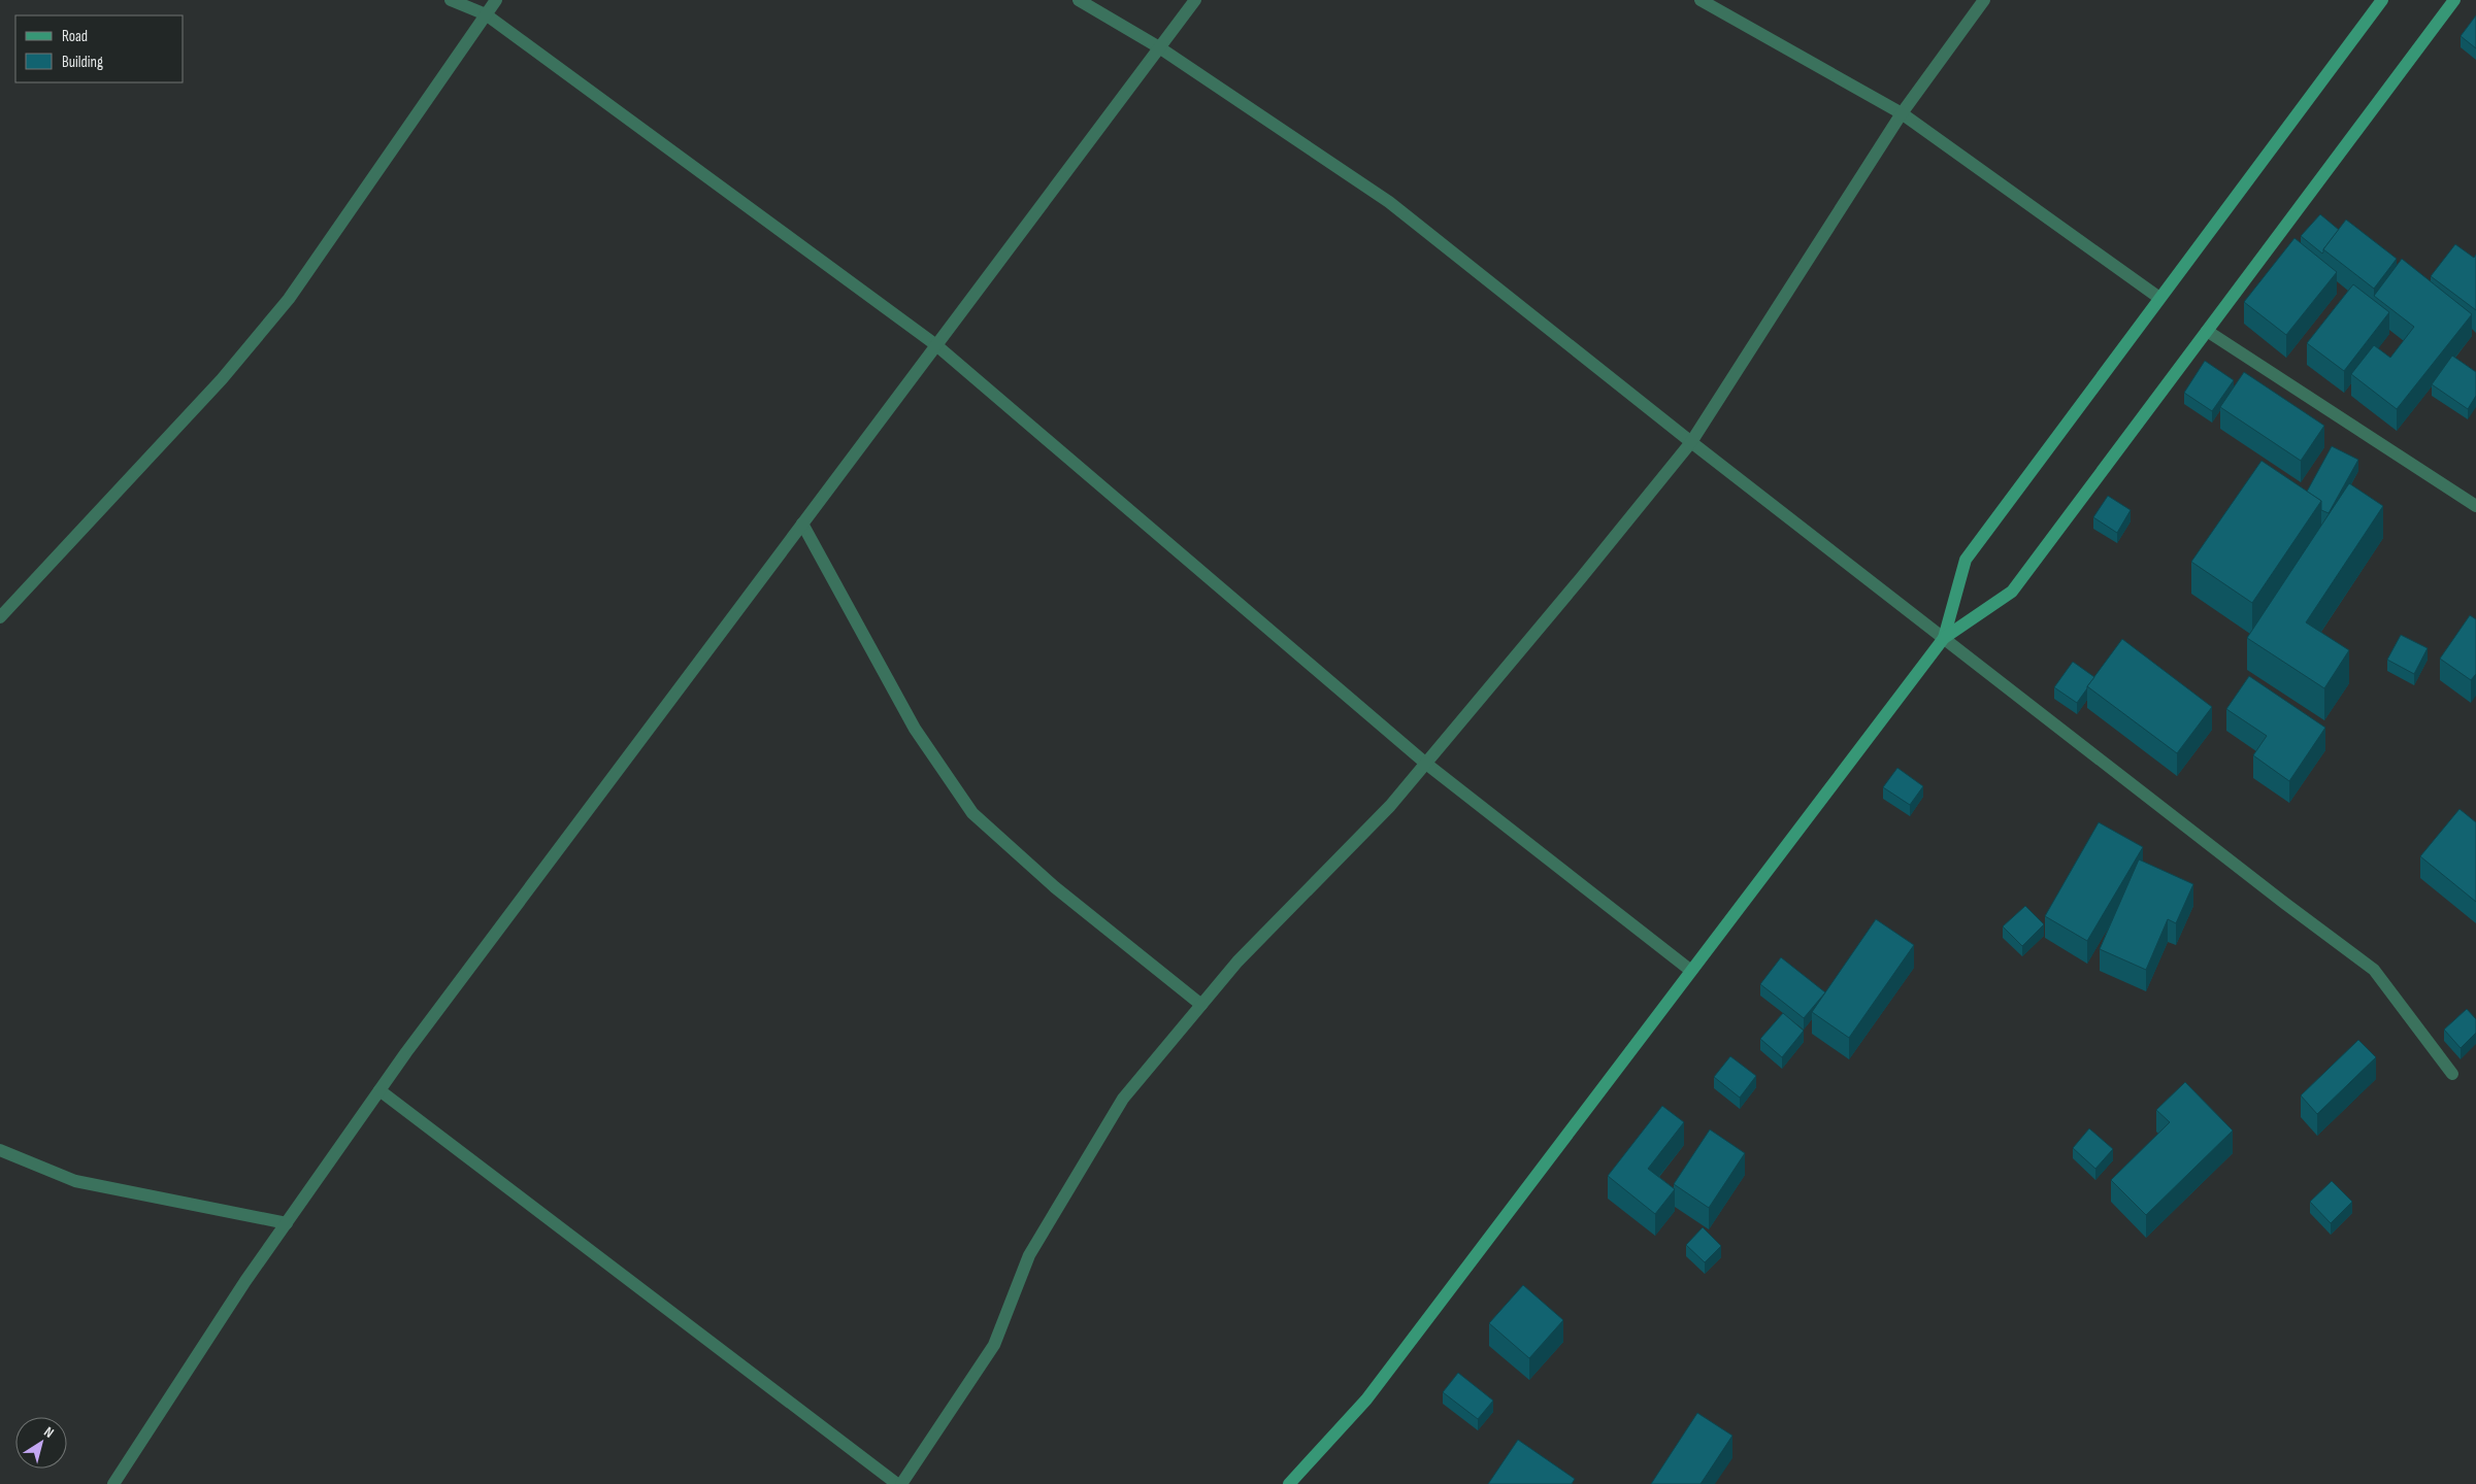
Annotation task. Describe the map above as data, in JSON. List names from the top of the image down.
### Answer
{
  "legend": ["Road", "Building"],
  "north": "top right"
}
